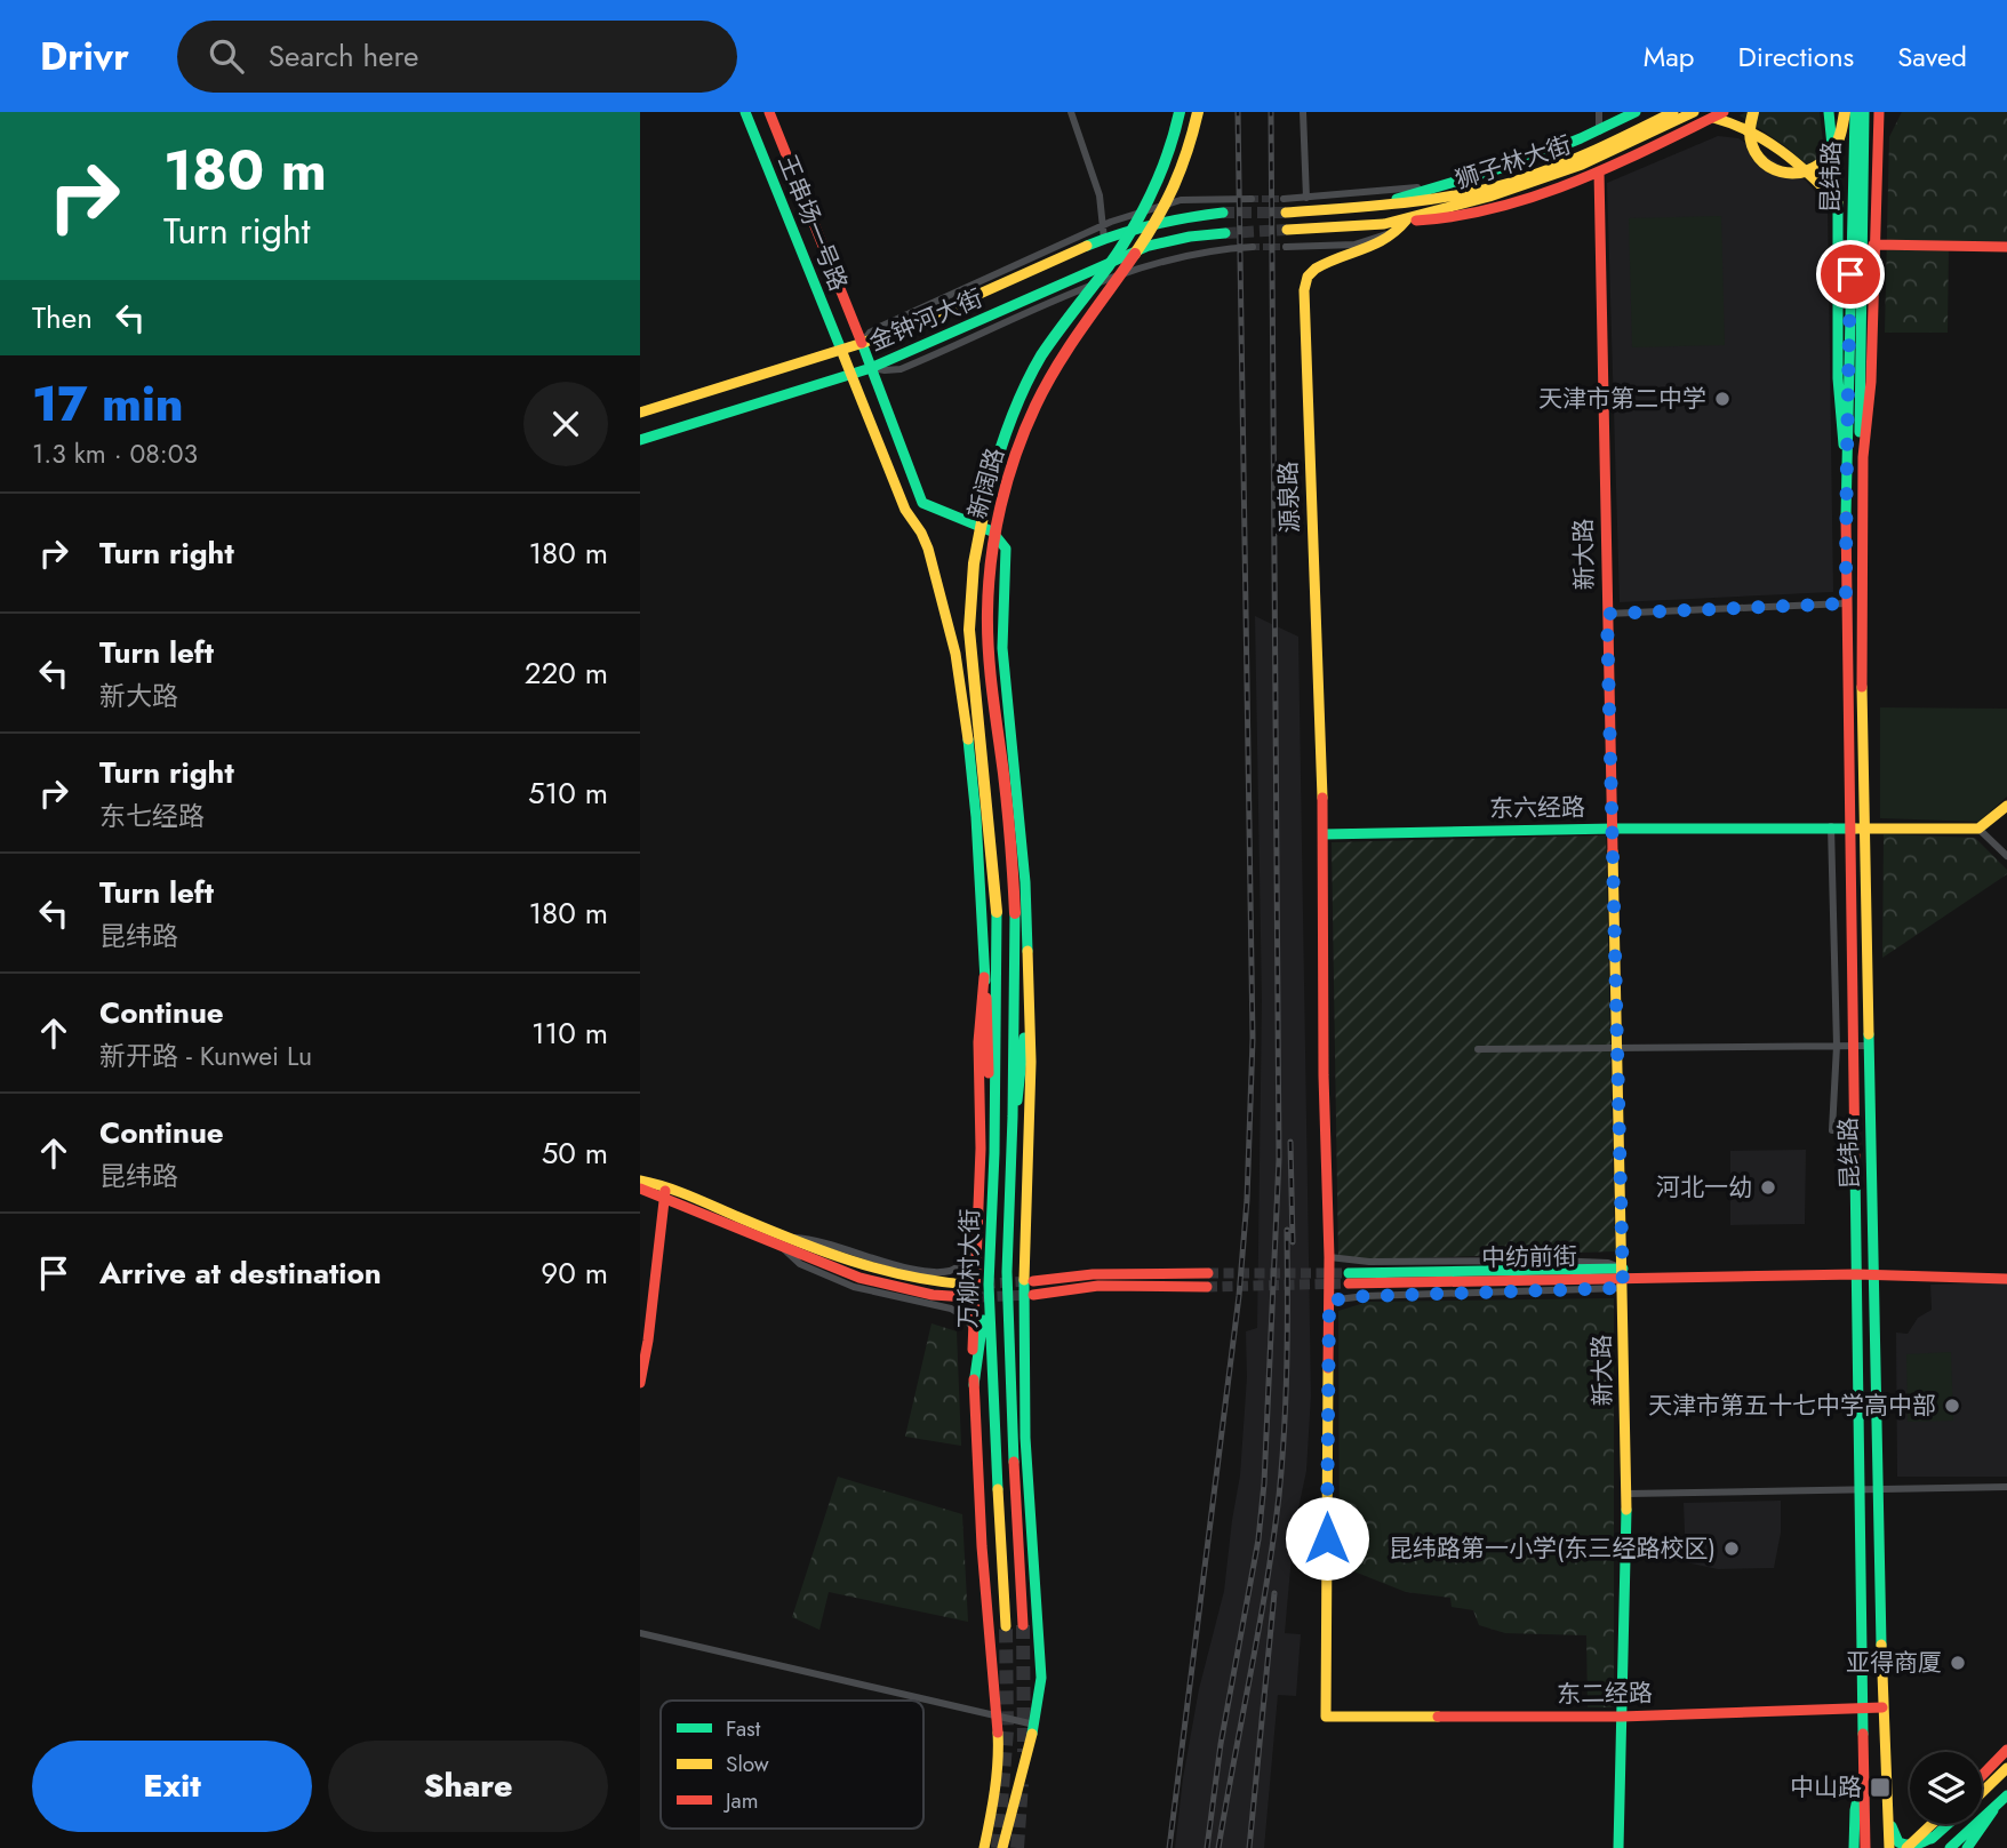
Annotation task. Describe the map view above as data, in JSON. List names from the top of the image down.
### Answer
{
  "streets": {
    "main road": [
      "狮子林大街",
      "昆纬路",
      "王串场一号路",
      "金钟河大街",
      "新阔路",
      "源泉路",
      "新大路",
      "东六经路",
      "万柳村大街",
      "东二经路"
    ]
  },
  "crossings": [
    ["昆纬路", "东六经路"],
    ["昆纬路", "东二经路"],
    ["王串场一号路", "金钟河大街"],
    ["新阔路", "万柳村大街"],
    ["源泉路", "东六经路"],
    ["源泉路", "东二经路"],
    ["新大路", "东六经路"],
    ["新大路", "东二经路"]
  ],
  "places": {
    "other": [
      "天津市第二中学",
      "河北一幼",
      "天津市第五十七中学高中部",
      "昆纬路第一小学(东三经路校区)",
      "亚得商厦"
    ],
    "transit": ["中山路"]
  },
  "legend": ["Fast", "Slow", "Jam"],
  "page": {
    "header": "Drivr",
    "search": "Search here",
    "nav": ["Map", "Directions", "Saved"],
    "turn": ["180 m", "Turn right"],
    "then": "Then",
    "heading": ["17 min", "1.3 km · 08:03"],
    "list": [
      {
        "name": "Turn right",
        "value": "180 m"
      },
      {
        "name": "Turn left",
        "note": "新大路",
        "value": "220 m"
      },
      {
        "name": "Turn right",
        "note": "东七经路",
        "value": "510 m"
      },
      {
        "name": "Turn left",
        "note": "昆纬路",
        "value": "180 m"
      },
      {
        "name": "Continue",
        "note": "新开路 - Kunwei Lu",
        "value": "110 m"
      },
      {
        "name": "Continue",
        "note": "昆纬路",
        "value": "50 m"
      },
      {
        "name": "Arrive at destination",
        "value": "90 m"
      }
    ],
    "buttons": ["Exit", "Share"]
  }
}
